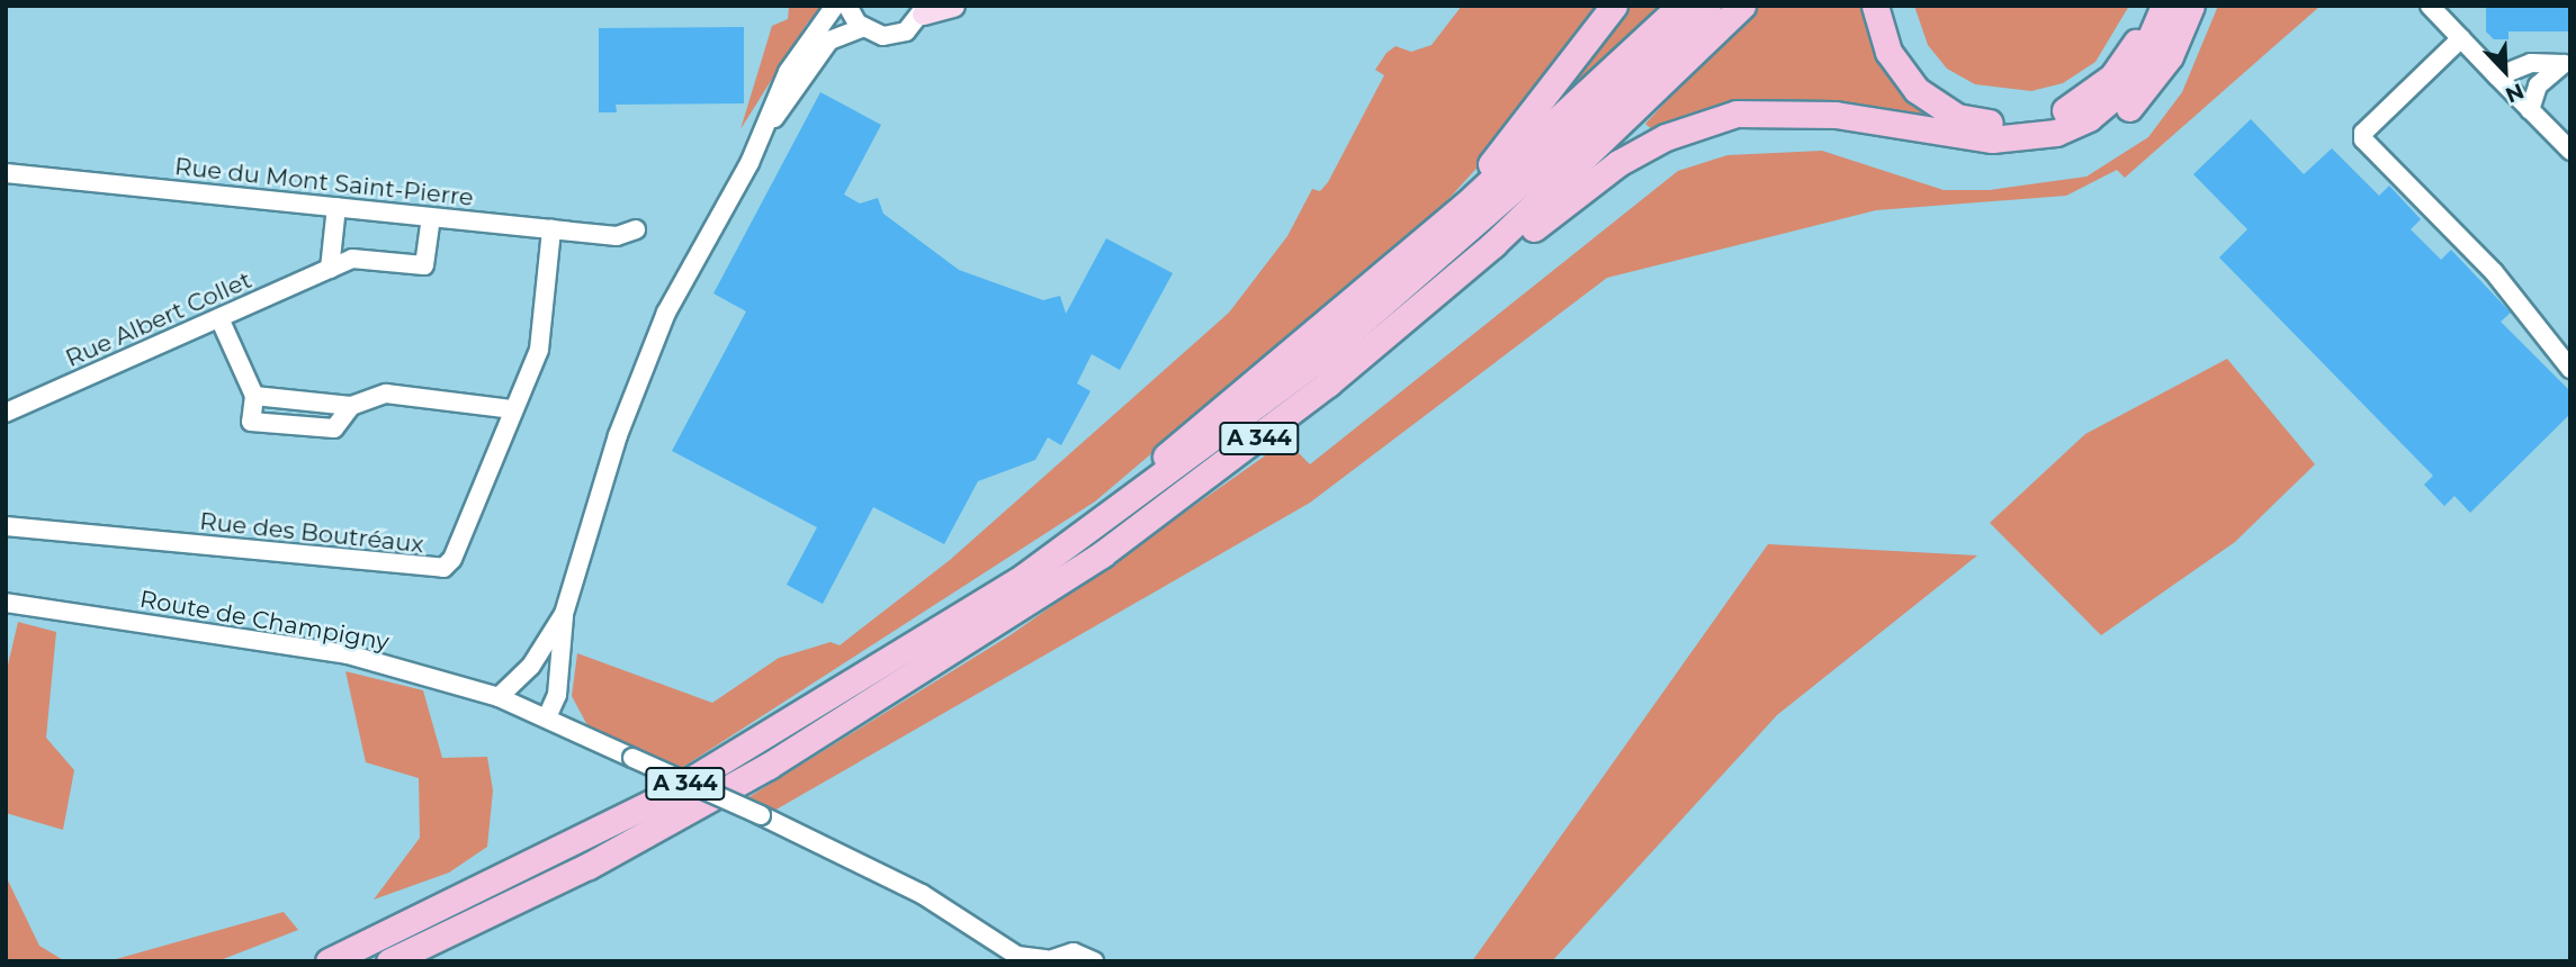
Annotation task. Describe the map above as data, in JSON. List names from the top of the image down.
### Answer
{
  "streets": {
    "highway": ["A 344"],
    "street": [
      "Rue du Mont Saint-Pierre",
      "Rue Albert Collet",
      "Rue des Boutréaux",
      "Route de Champigny"
    ]
  },
  "crossings": [
    ["Rue du Mont Saint-Pierre", "Rue Albert Collet"],
    ["Rue du Mont Saint-Pierre", "Rue des Boutréaux"]
  ],
  "north": "bottom right"
}
